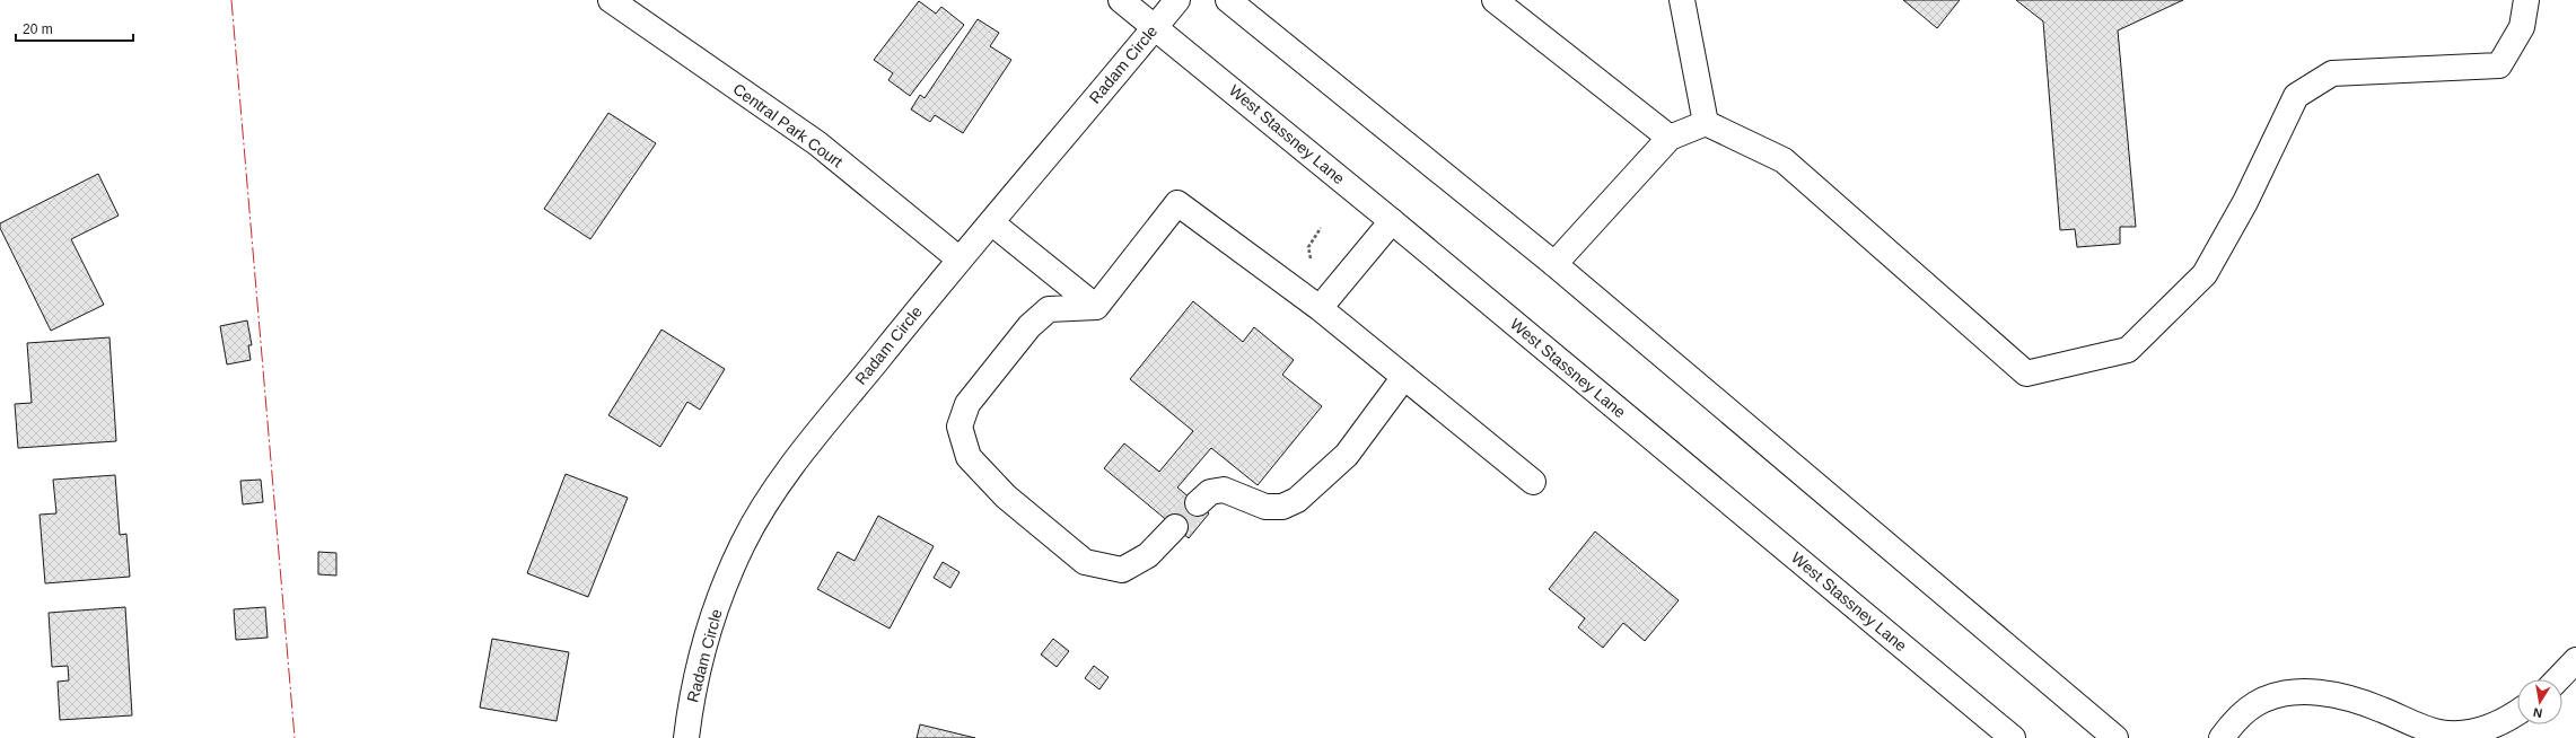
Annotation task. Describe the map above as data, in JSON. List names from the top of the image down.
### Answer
{
  "streets": {
    "main road": ["Radam Circle", "Central Park Court", "West Stassney Lane"]
  },
  "crossings": [
    ["Radam Circle", "Central Park Court"],
    ["Radam Circle", "West Stassney Lane"]
  ],
  "scale_bar": "20 m",
  "north": "bottom"
}
